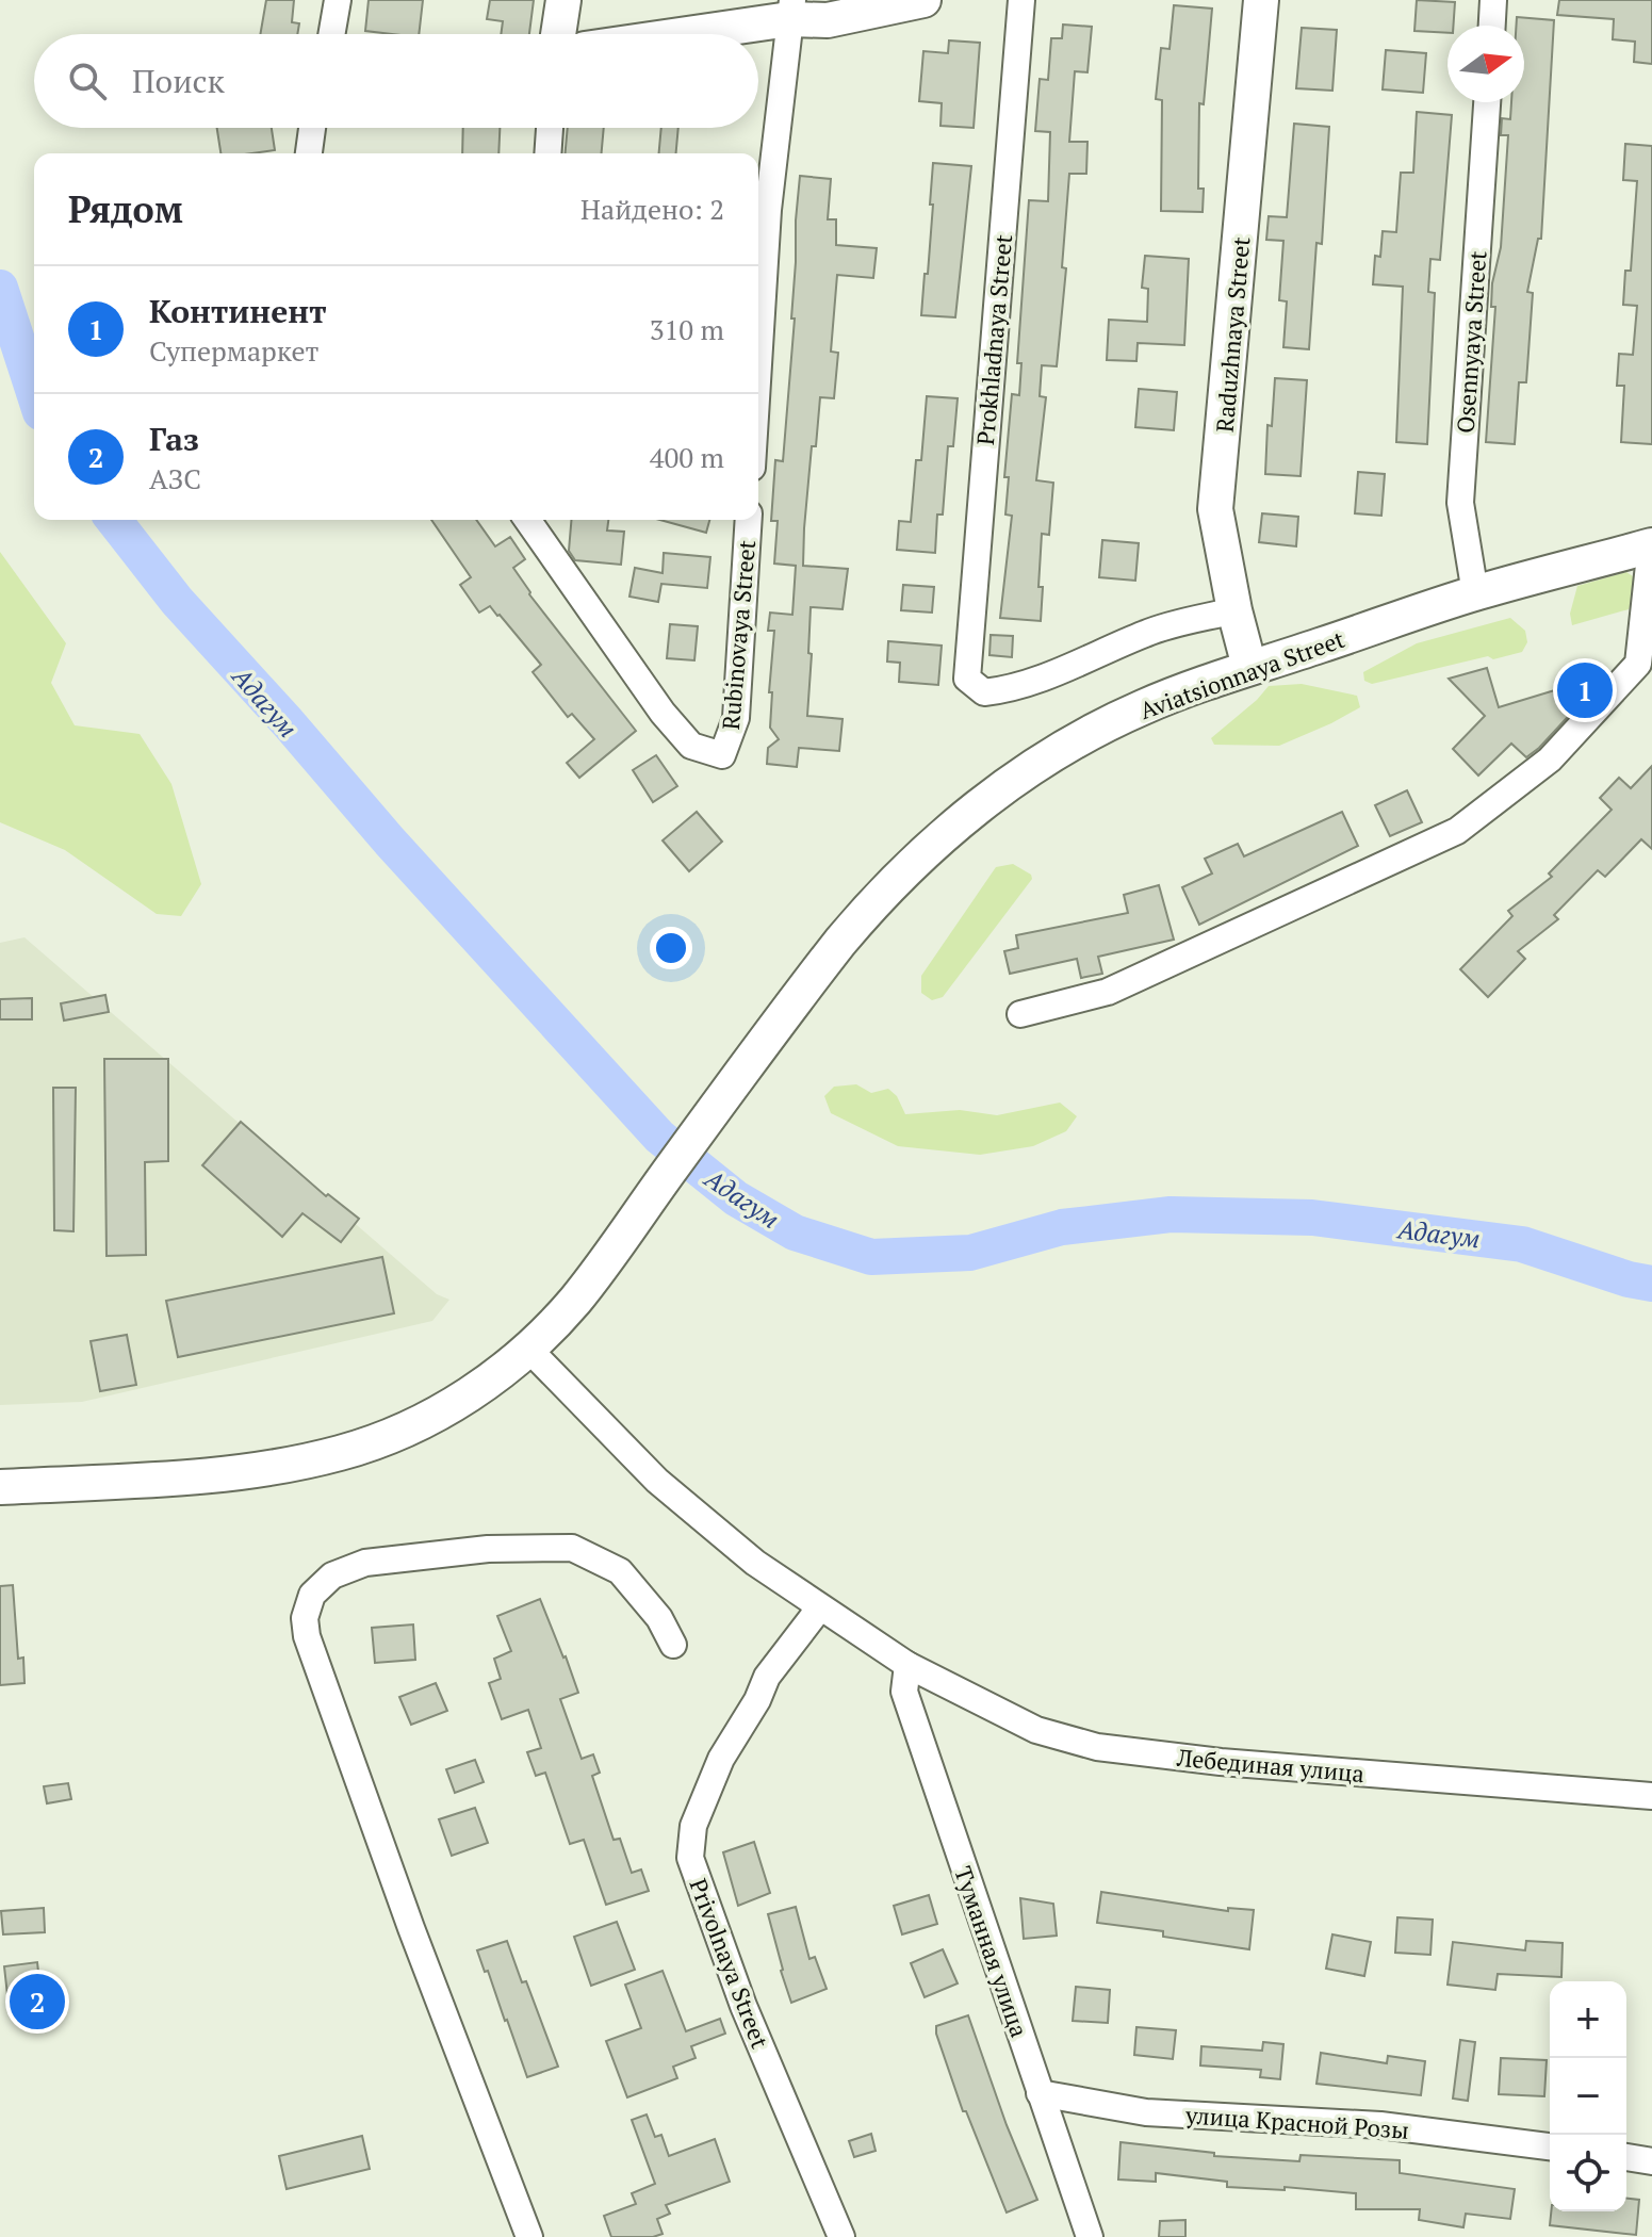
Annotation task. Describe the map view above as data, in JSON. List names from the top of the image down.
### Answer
{
  "streets": {
    "main road": ["Raduzhnaya Street", "Aviatsionnaya Street"],
    "street": [
      "Prokhladnaya Street",
      "Osennyaya Street",
      "Rubinovaya Street",
      "Лебединая улица",
      "Туманная улица",
      "Privolnaya Street",
      "улица Красной Розы"
    ]
  },
  "crossings": [
    ["Raduzhnaya Street", "Prokhladnaya Street"],
    ["Raduzhnaya Street", "Aviatsionnaya Street"],
    ["Osennyaya Street", "Aviatsionnaya Street"],
    ["Aviatsionnaya Street", "Лебединая улица"],
    ["Лебединая улица", "Туманная улица"],
    ["Лебединая улица", "Privolnaya Street"],
    ["Туманная улица", "улица Красной Розы"]
  ],
  "water": ["Адагум"],
  "north": "right",
  "page": {
    "search": "Поиск",
    "heading": ["Рядом", "Найдено: 2"],
    "list": [
      {
        "mark": "1",
        "name": "Континент",
        "note": "Супермаркет",
        "value": "310 m"
      },
      {
        "mark": "2",
        "name": "Газ",
        "note": "АЗС",
        "value": "400 m"
      }
    ],
    "pins": ["1", "2"],
    "map_buttons": ["+", "−"]
  }
}
